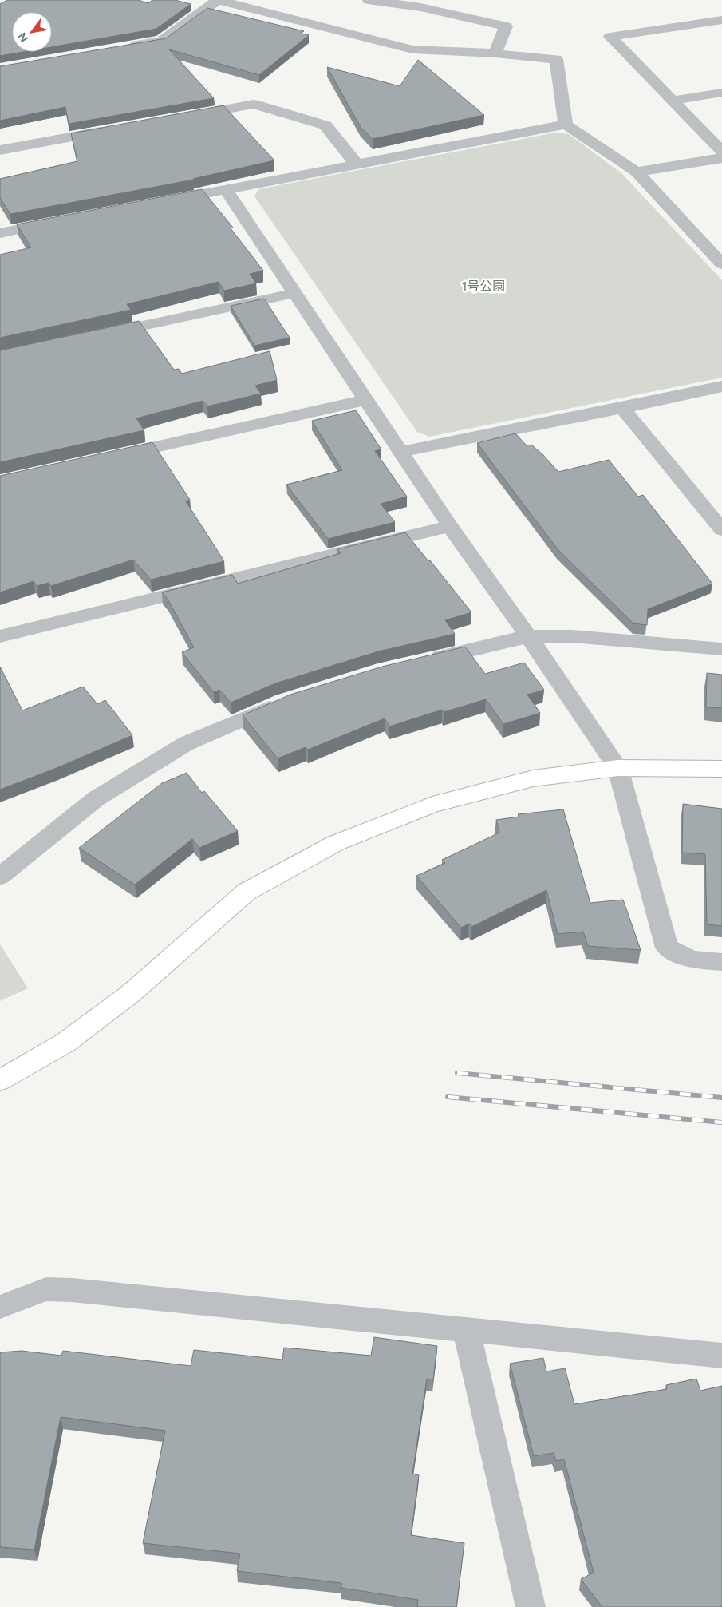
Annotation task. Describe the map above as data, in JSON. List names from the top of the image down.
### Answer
{
  "parks": ["1号公園"],
  "north": "bottom left"
}
